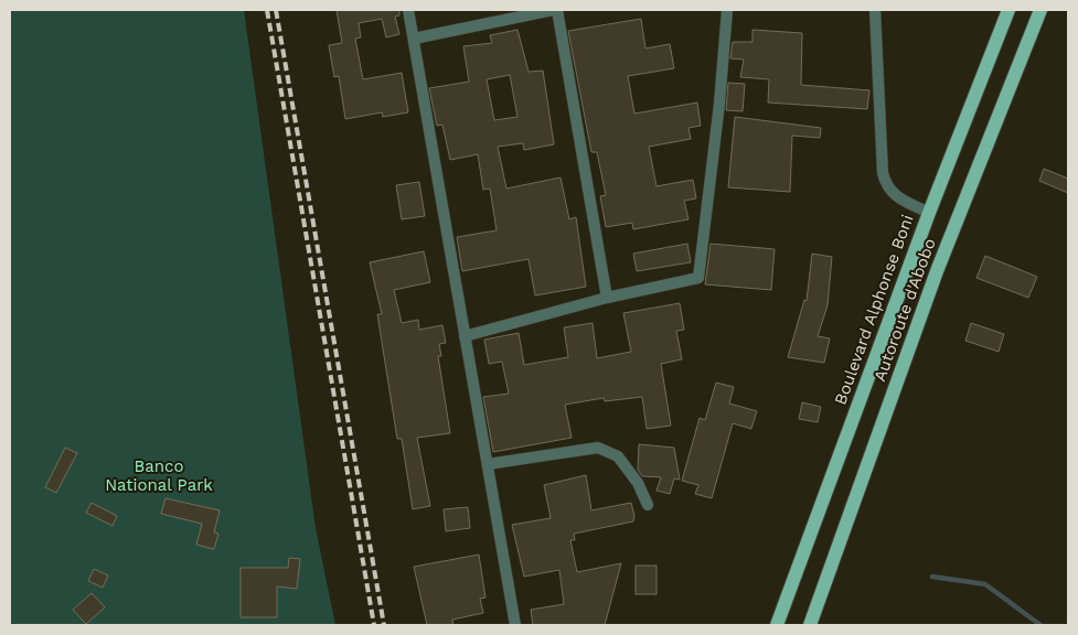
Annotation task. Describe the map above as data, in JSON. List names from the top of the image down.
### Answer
{
  "streets": {
    "main road": ["Boulevard Alphonse Boni", "Autoroute d'Abobo"]
  },
  "parks": ["Banco National Park"]
}
